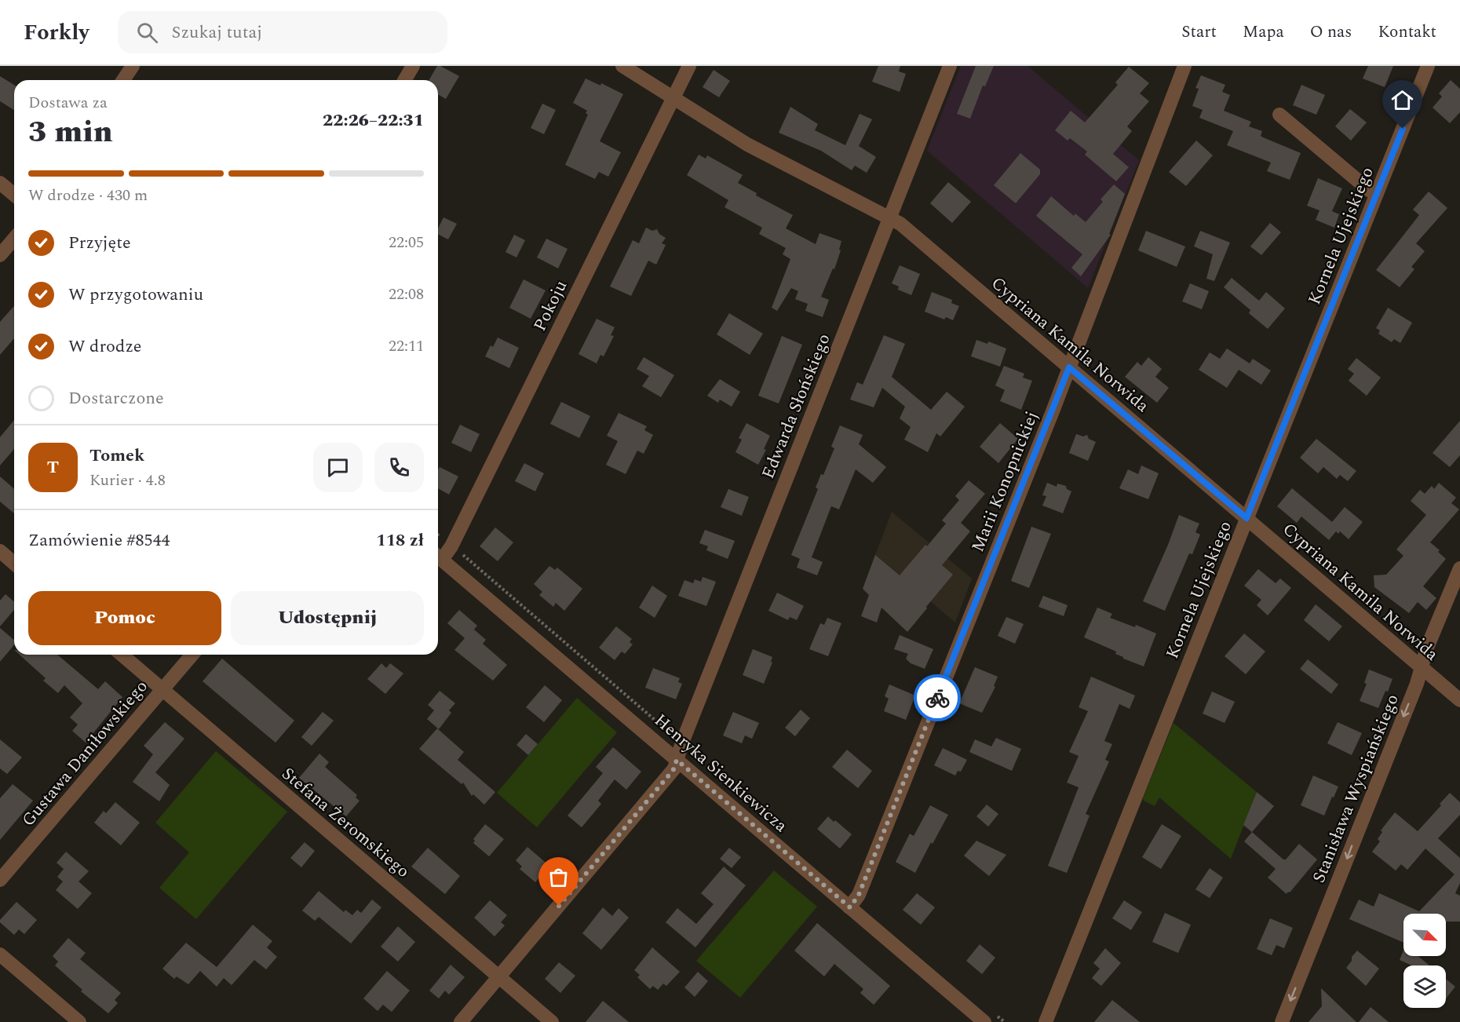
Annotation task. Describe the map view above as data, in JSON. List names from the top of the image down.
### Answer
{
  "streets": {
    "street": [
      "Kornela Ujejskiego",
      "Pokoju",
      "Cypriana Kamila Norwida",
      "Edwarda Słońskiego",
      "Marii Konopnickiej",
      "Gustawa Daniłowskiego",
      "Henryka Sienkiewicza",
      "Stanisława Wyspiańskiego",
      "Stefana Żeromskiego"
    ]
  },
  "crossings": [
    ["Kornela Ujejskiego", "Cypriana Kamila Norwida"],
    ["Pokoju", "Cypriana Kamila Norwida"],
    ["Pokoju", "Henryka Sienkiewicza"],
    ["Cypriana Kamila Norwida", "Edwarda Słońskiego"],
    ["Cypriana Kamila Norwida", "Marii Konopnickiej"],
    ["Cypriana Kamila Norwida", "Stanisława Wyspiańskiego"],
    ["Edwarda Słońskiego", "Henryka Sienkiewicza"],
    ["Edwarda Słońskiego", "Stefana Żeromskiego"],
    ["Marii Konopnickiej", "Henryka Sienkiewicza"],
    ["Gustawa Daniłowskiego", "Stefana Żeromskiego"]
  ],
  "one_way": ["Stanisława Wyspiańskiego"],
  "north": "bottom right",
  "page": {
    "header": "Forkly",
    "search": "Szukaj tutaj",
    "nav": [
      "Start",
      "Mapa",
      "O nas",
      "Kontakt"
    ],
    "heading": ["3 min", "Dostawa za", "22:26–22:31"],
    "panel": [
      "Tomek",
      "Kurier · 4.8",
      "Zamówienie #8544",
      "118 zł"
    ],
    "bar": "W drodze · 430 m",
    "list": [
      ["Przyjęte", "22:05"],
      ["W przygotowaniu", "22:08"],
      ["W drodze", "22:11"],
      "Dostarczone"
    ],
    "round": "T",
    "buttons": ["Pomoc", "Udostępnij"]
  }
}
